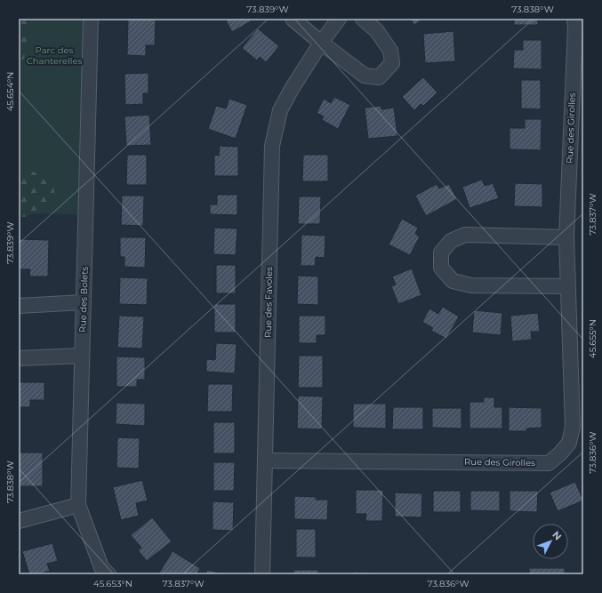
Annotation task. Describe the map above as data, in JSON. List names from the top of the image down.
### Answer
{
  "streets": {
    "street": ["Rue des Girolles", "Rue des Bolets", "Rue des Favoles"]
  },
  "crossings": [
    ["Rue des Girolles", "Rue des Favoles"]
  ],
  "parks": ["Parc des Chanterelles"],
  "north": "top right",
  "coordinates": [
    "73.839°W",
    "73.838°W",
    "45.654°N",
    "73.837°W",
    "45.655°N",
    "73.836°W",
    "45.653°N"
  ]
}
